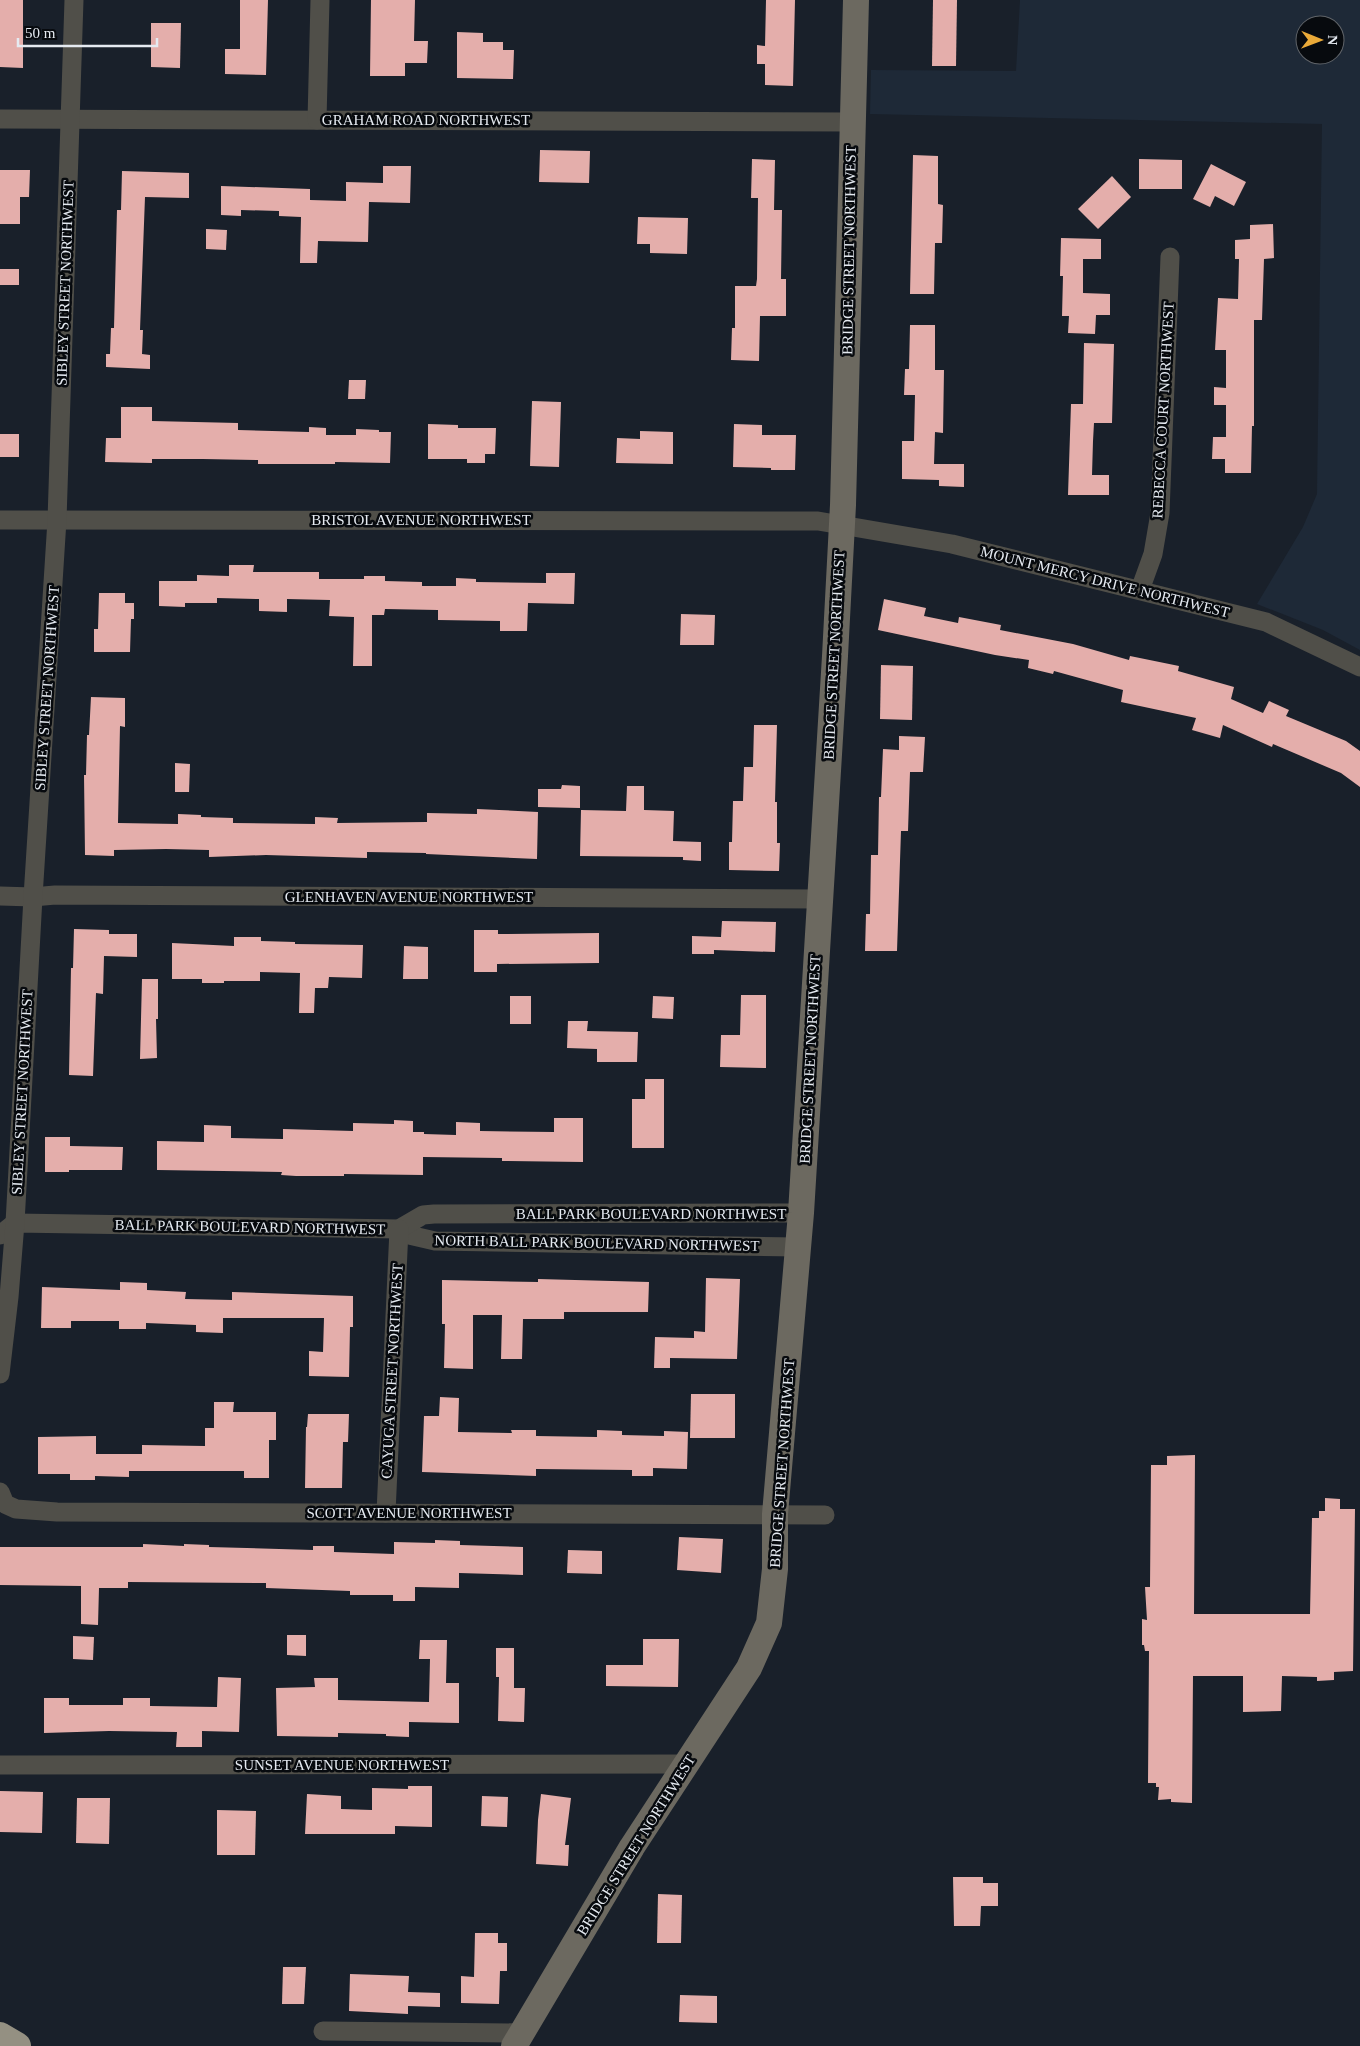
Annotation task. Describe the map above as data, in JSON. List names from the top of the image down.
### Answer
{
  "streets": {
    "main road": ["BRIDGE STREET NORTHWEST"],
    "street": [
      "GRAHAM ROAD NORTHWEST",
      "SIBLEY STREET NORTHWEST",
      "REBECCA COURT NORTHWEST",
      "BRISTOL AVENUE NORTHWEST",
      "MOUNT MERCY DRIVE NORTHWEST",
      "GLENHAVEN AVENUE NORTHWEST",
      "BALL PARK BOULEVARD NORTHWEST",
      "NORTH BALL PARK BOULEVARD NORTHWEST",
      "CAYUGA STREET NORTHWEST",
      "SCOTT AVENUE NORTHWEST",
      "SUNSET AVENUE NORTHWEST"
    ]
  },
  "crossings": [
    ["GRAHAM ROAD NORTHWEST", "BRIDGE STREET NORTHWEST"],
    ["GRAHAM ROAD NORTHWEST", "SIBLEY STREET NORTHWEST"],
    ["BRIDGE STREET NORTHWEST", "BRISTOL AVENUE NORTHWEST"],
    ["BRIDGE STREET NORTHWEST", "MOUNT MERCY DRIVE NORTHWEST"],
    ["BRIDGE STREET NORTHWEST", "GLENHAVEN AVENUE NORTHWEST"],
    ["BRIDGE STREET NORTHWEST", "BALL PARK BOULEVARD NORTHWEST"],
    ["BRIDGE STREET NORTHWEST", "NORTH BALL PARK BOULEVARD NORTHWEST"],
    ["BRIDGE STREET NORTHWEST", "SCOTT AVENUE NORTHWEST"],
    ["BRIDGE STREET NORTHWEST", "SUNSET AVENUE NORTHWEST"],
    ["SIBLEY STREET NORTHWEST", "BRISTOL AVENUE NORTHWEST"],
    ["SIBLEY STREET NORTHWEST", "GLENHAVEN AVENUE NORTHWEST"],
    ["SIBLEY STREET NORTHWEST", "BALL PARK BOULEVARD NORTHWEST"],
    ["REBECCA COURT NORTHWEST", "MOUNT MERCY DRIVE NORTHWEST"],
    ["BRISTOL AVENUE NORTHWEST", "MOUNT MERCY DRIVE NORTHWEST"],
    ["BALL PARK BOULEVARD NORTHWEST", "NORTH BALL PARK BOULEVARD NORTHWEST"],
    ["BALL PARK BOULEVARD NORTHWEST", "CAYUGA STREET NORTHWEST"],
    ["NORTH BALL PARK BOULEVARD NORTHWEST", "CAYUGA STREET NORTHWEST"],
    ["CAYUGA STREET NORTHWEST", "SCOTT AVENUE NORTHWEST"]
  ],
  "scale_bar": "50 m",
  "north": "right"
}
